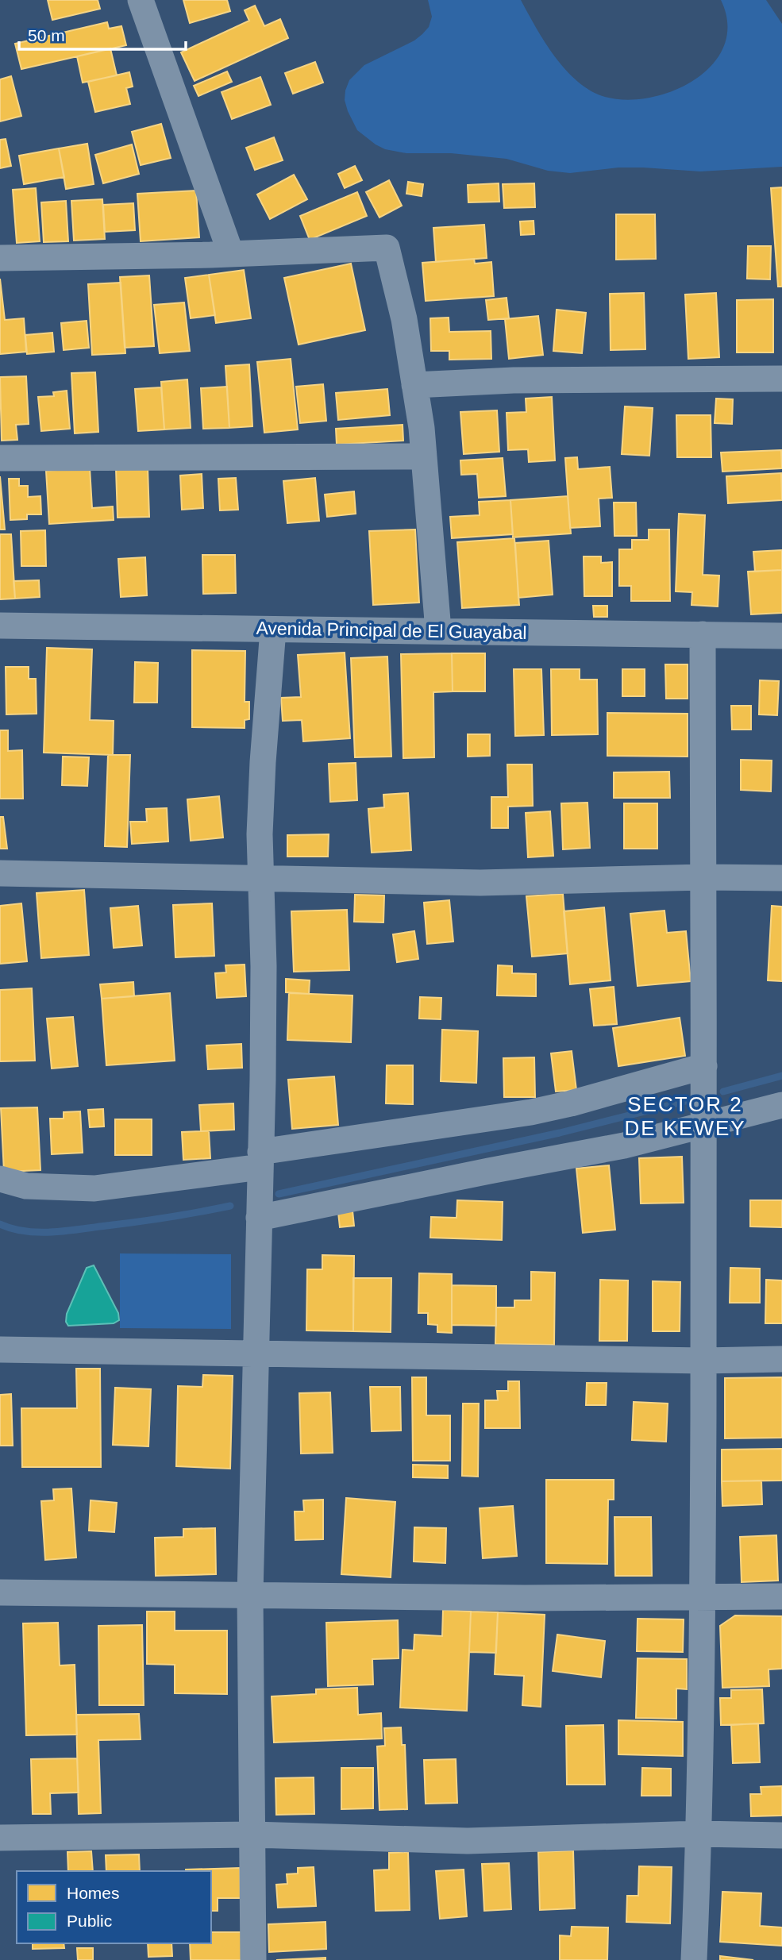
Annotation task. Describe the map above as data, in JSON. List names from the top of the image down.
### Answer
{
  "streets": {
    "street": ["Avenida Principal de El Guayabal"]
  },
  "districts": ["SECTOR 2 DE KEWEY"],
  "legend": ["Homes", "Public"],
  "scale_bar": "50 m"
}
